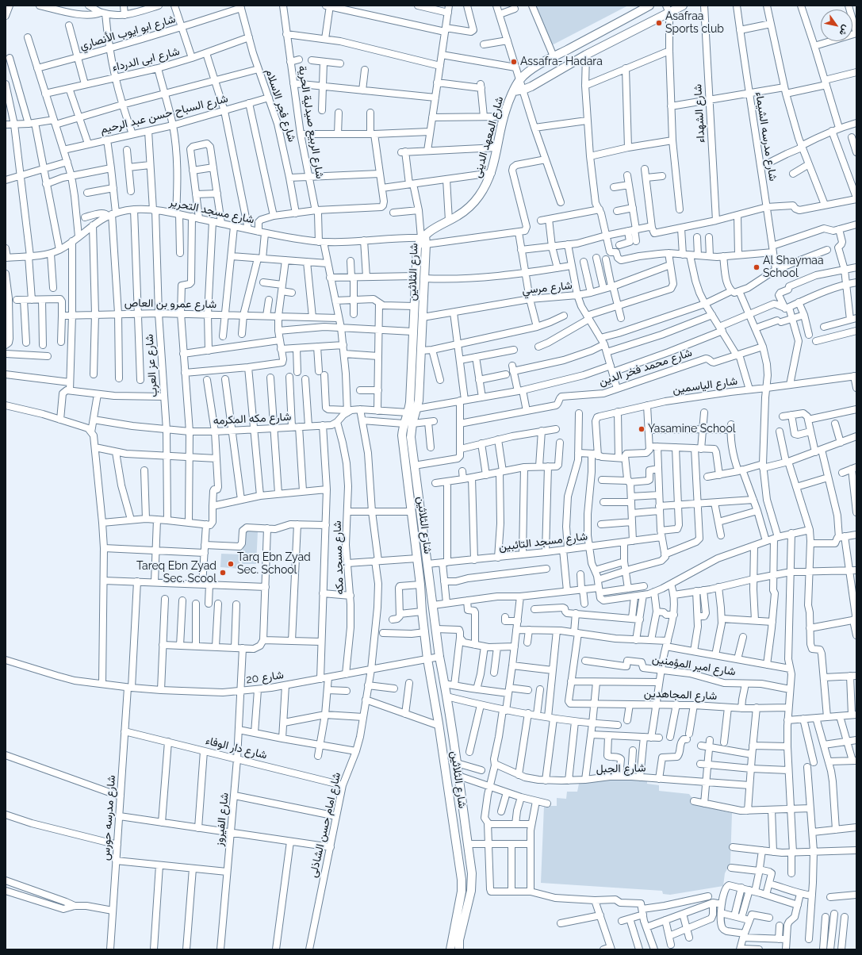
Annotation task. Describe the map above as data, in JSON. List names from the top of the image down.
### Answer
{
  "streets": {
    "street": [
      "شارع ابو ايوب الأنصاري",
      "شارع ابى الدرداء",
      "شارع فجر الاسلام",
      "شارع الشهداء",
      "شارع السباح حسن عبد الرحيم",
      "شارع الربيع صيدلية الحرية",
      "شارع مدرسه الشيماء",
      "شارع المعهد الدينى",
      "شارع مسجد التحرير",
      "شارع الثلاثين",
      "شارع مرسي",
      "شارع عمرو بن العاص",
      "شارع عز العرب",
      "شارع محمد فخر الدين",
      "شارع الياسمين",
      "شارع مكه المكرمه",
      "شارع مسجد التائبين",
      "شارع مسجد مكه",
      "شارع امير المؤمنين",
      "شارع 20",
      "شارع المجاهدين",
      "شارع دار الوفاء",
      "شارع الجبل",
      "شارع مدرسه حورس",
      "شارع الفيروز",
      "شارع امام حسن الشاذلى"
    ]
  },
  "crossings": [
    ["شارع ابو ايوب الأنصاري", "شارع فجر الاسلام"],
    ["شارع ابى الدرداء", "شارع فجر الاسلام"],
    ["شارع فجر الاسلام", "شارع السباح حسن عبد الرحيم"],
    ["شارع السباح حسن عبد الرحيم", "شارع عز العرب"],
    ["شارع الربيع صيدلية الحرية", "شارع مسجد التحرير"],
    ["شارع الربيع صيدلية الحرية", "شارع عمرو بن العاص"],
    ["شارع المعهد الدينى", "شارع مسجد التحرير"],
    ["شارع المعهد الدينى", "شارع الثلاثين"],
    ["شارع مسجد التحرير", "شارع الثلاثين"],
    ["شارع مسجد التحرير", "شارع عز العرب"],
    ["شارع الثلاثين", "شارع مرسي"],
    ["شارع الثلاثين", "شارع مسجد التائبين"],
    ["شارع الثلاثين", "شارع 20"],
    ["شارع عمرو بن العاص", "شارع عز العرب"],
    ["شارع عز العرب", "شارع مكه المكرمه"],
    ["شارع مكه المكرمه", "شارع مسجد مكه"],
    ["شارع مسجد مكه", "شارع 20"],
    ["شارع 20", "شارع مدرسه حورس"],
    ["شارع 20", "شارع الفيروز"],
    ["شارع 20", "شارع امام حسن الشاذلى"],
    ["شارع دار الوفاء", "شارع مدرسه حورس"],
    ["شارع دار الوفاء", "شارع الفيروز"],
    ["شارع دار الوفاء", "شارع امام حسن الشاذلى"]
  ],
  "places": [
    "Asafraa Sports club",
    "Assafra- Hadara",
    "Al Shaymaa School",
    "Yasamine School",
    "Tarq Ebn Zyad Sec. School",
    "Tareq Ebn Zyad Sec. Scool"
  ],
  "north": "bottom right"
}
